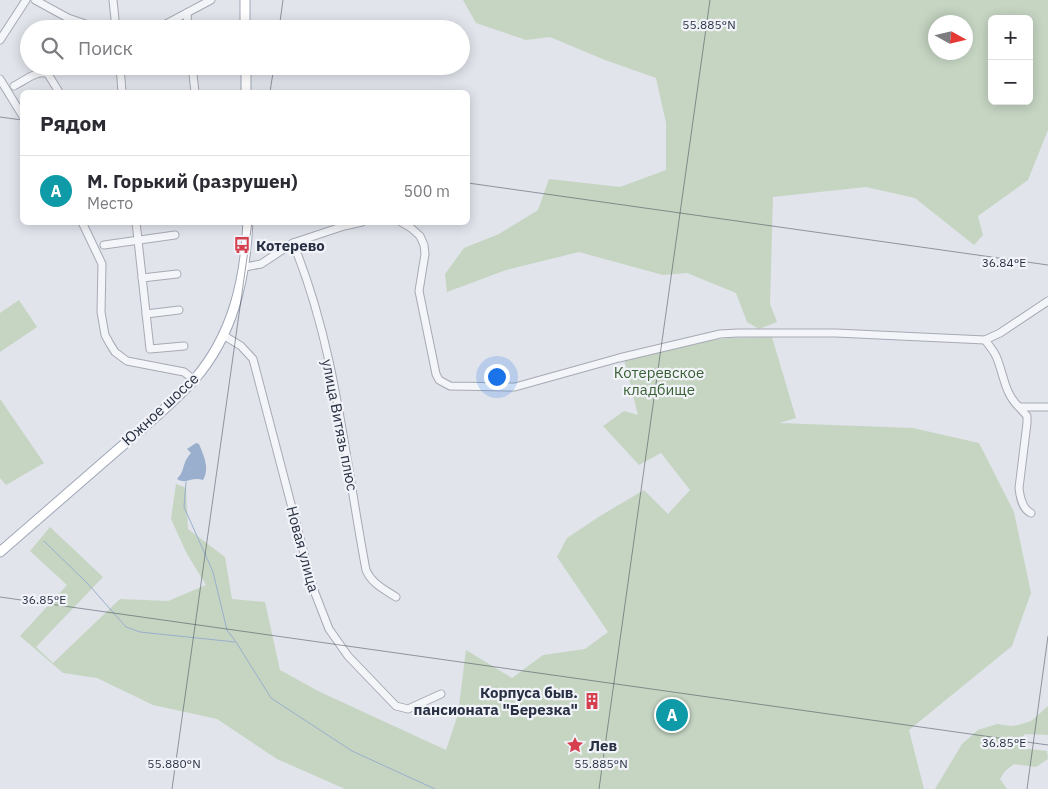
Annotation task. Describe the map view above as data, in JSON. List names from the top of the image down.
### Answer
{
  "streets": {
    "main road": ["Южное шоссе"],
    "street": ["улица Витязь плюс", "Новая улица"]
  },
  "crossings": [
    ["Южное шоссе", "Новая улица"]
  ],
  "parks": ["Котеревское кладбище"],
  "places": {
    "bus stop": ["Котерево"],
    "building": ["Корпуса быв. пансионата \"Березка\""],
    "place": ["Лев"]
  },
  "north": "right",
  "page": {
    "map_buttons": ["+", "−"],
    "search": "Поиск",
    "heading": "Рядом",
    "list": [
      {
        "mark": "A",
        "name": "М. Горький (разрушен)",
        "note": "Место",
        "value": "500 m"
      }
    ],
    "pins": "A"
  },
  "coordinates": [
    "55.885°N",
    "36.84°E",
    "36.85°E",
    "55.880°N"
  ]
}
